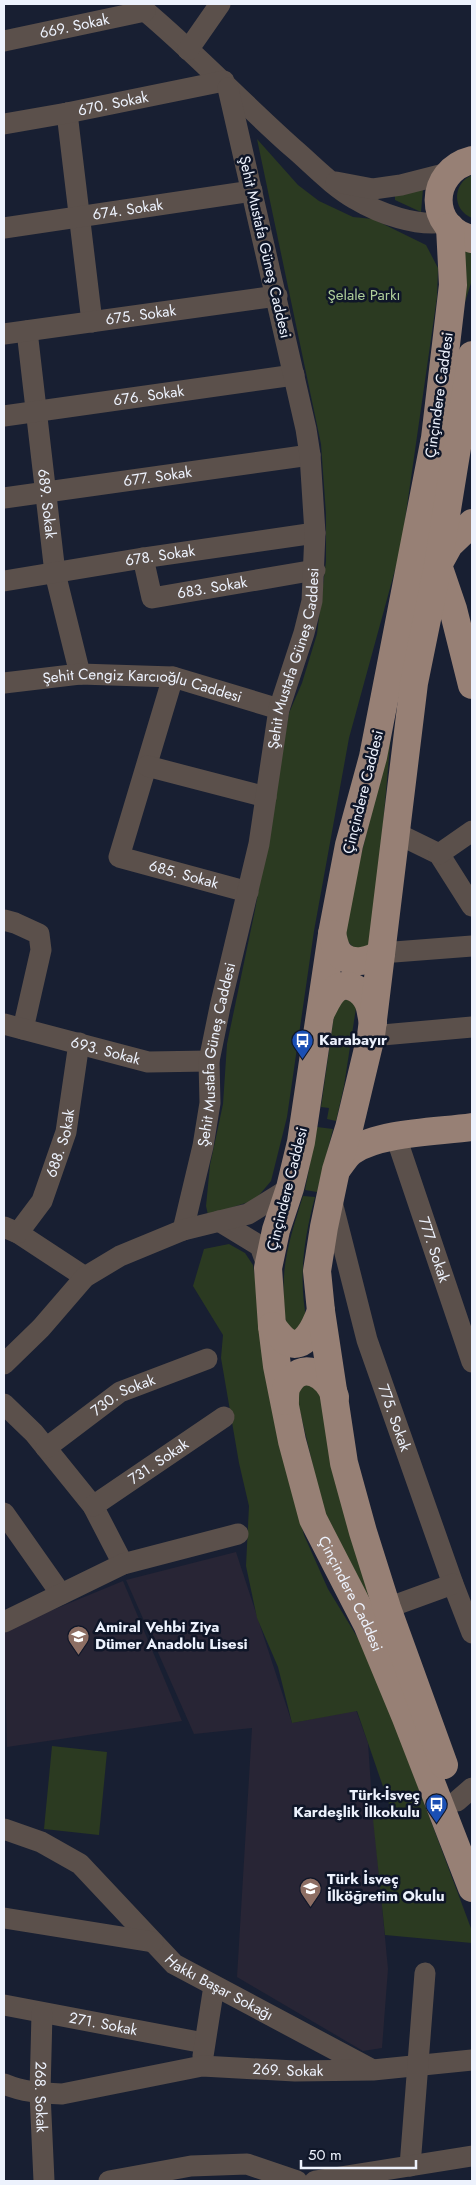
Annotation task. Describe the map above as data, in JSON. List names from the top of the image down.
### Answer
{
  "streets": {
    "main road": ["Çinçindere Caddesi"],
    "street": [
      "669. Sokak",
      "670. Sokak",
      "674. Sokak",
      "Şehit Mustafa Güneş Caddesi",
      "675. Sokak",
      "676. Sokak",
      "677. Sokak",
      "689. Sokak",
      "678. Sokak",
      "683. Sokak",
      "Şehit Cengiz Karcıoğlu Caddesi",
      "685. Sokak",
      "693. Sokak",
      "688. Sokak",
      "777. Sokak",
      "730. Sokak",
      "775. Sokak",
      "731. Sokak",
      "Hakkı Başar Sokağı",
      "271. Sokak",
      "269. Sokak",
      "268. Sokak"
    ]
  },
  "crossings": [
    ["670. Sokak", "Şehit Mustafa Güneş Caddesi"],
    ["674. Sokak", "Şehit Mustafa Güneş Caddesi"],
    ["Şehit Mustafa Güneş Caddesi", "675. Sokak"],
    ["Şehit Mustafa Güneş Caddesi", "676. Sokak"],
    ["Şehit Mustafa Güneş Caddesi", "677. Sokak"],
    ["Şehit Mustafa Güneş Caddesi", "678. Sokak"],
    ["Şehit Mustafa Güneş Caddesi", "683. Sokak"],
    ["Şehit Mustafa Güneş Caddesi", "Şehit Cengiz Karcıoğlu Caddesi"],
    ["Şehit Mustafa Güneş Caddesi", "685. Sokak"],
    ["Şehit Mustafa Güneş Caddesi", "693. Sokak"],
    ["675. Sokak", "689. Sokak"],
    ["Çinçindere Caddesi", "775. Sokak"],
    ["676. Sokak", "689. Sokak"],
    ["677. Sokak", "689. Sokak"],
    ["689. Sokak", "678. Sokak"],
    ["689. Sokak", "Şehit Cengiz Karcıoğlu Caddesi"],
    ["678. Sokak", "683. Sokak"],
    ["693. Sokak", "688. Sokak"],
    ["Hakkı Başar Sokağı", "269. Sokak"],
    ["271. Sokak", "268. Sokak"],
    ["269. Sokak", "268. Sokak"]
  ],
  "parks": ["Şelale Parkı"],
  "places": {
    "bus stop": ["Karabayır", "Türk-İsveç Kardeşlik İlkokulu"],
    "school or university": ["Amiral Vehbi Ziya Dümer Anadolu Lisesi", "Türk İsveç İlköğretim Okulu"]
  },
  "scale_bar": "50 m"
}
